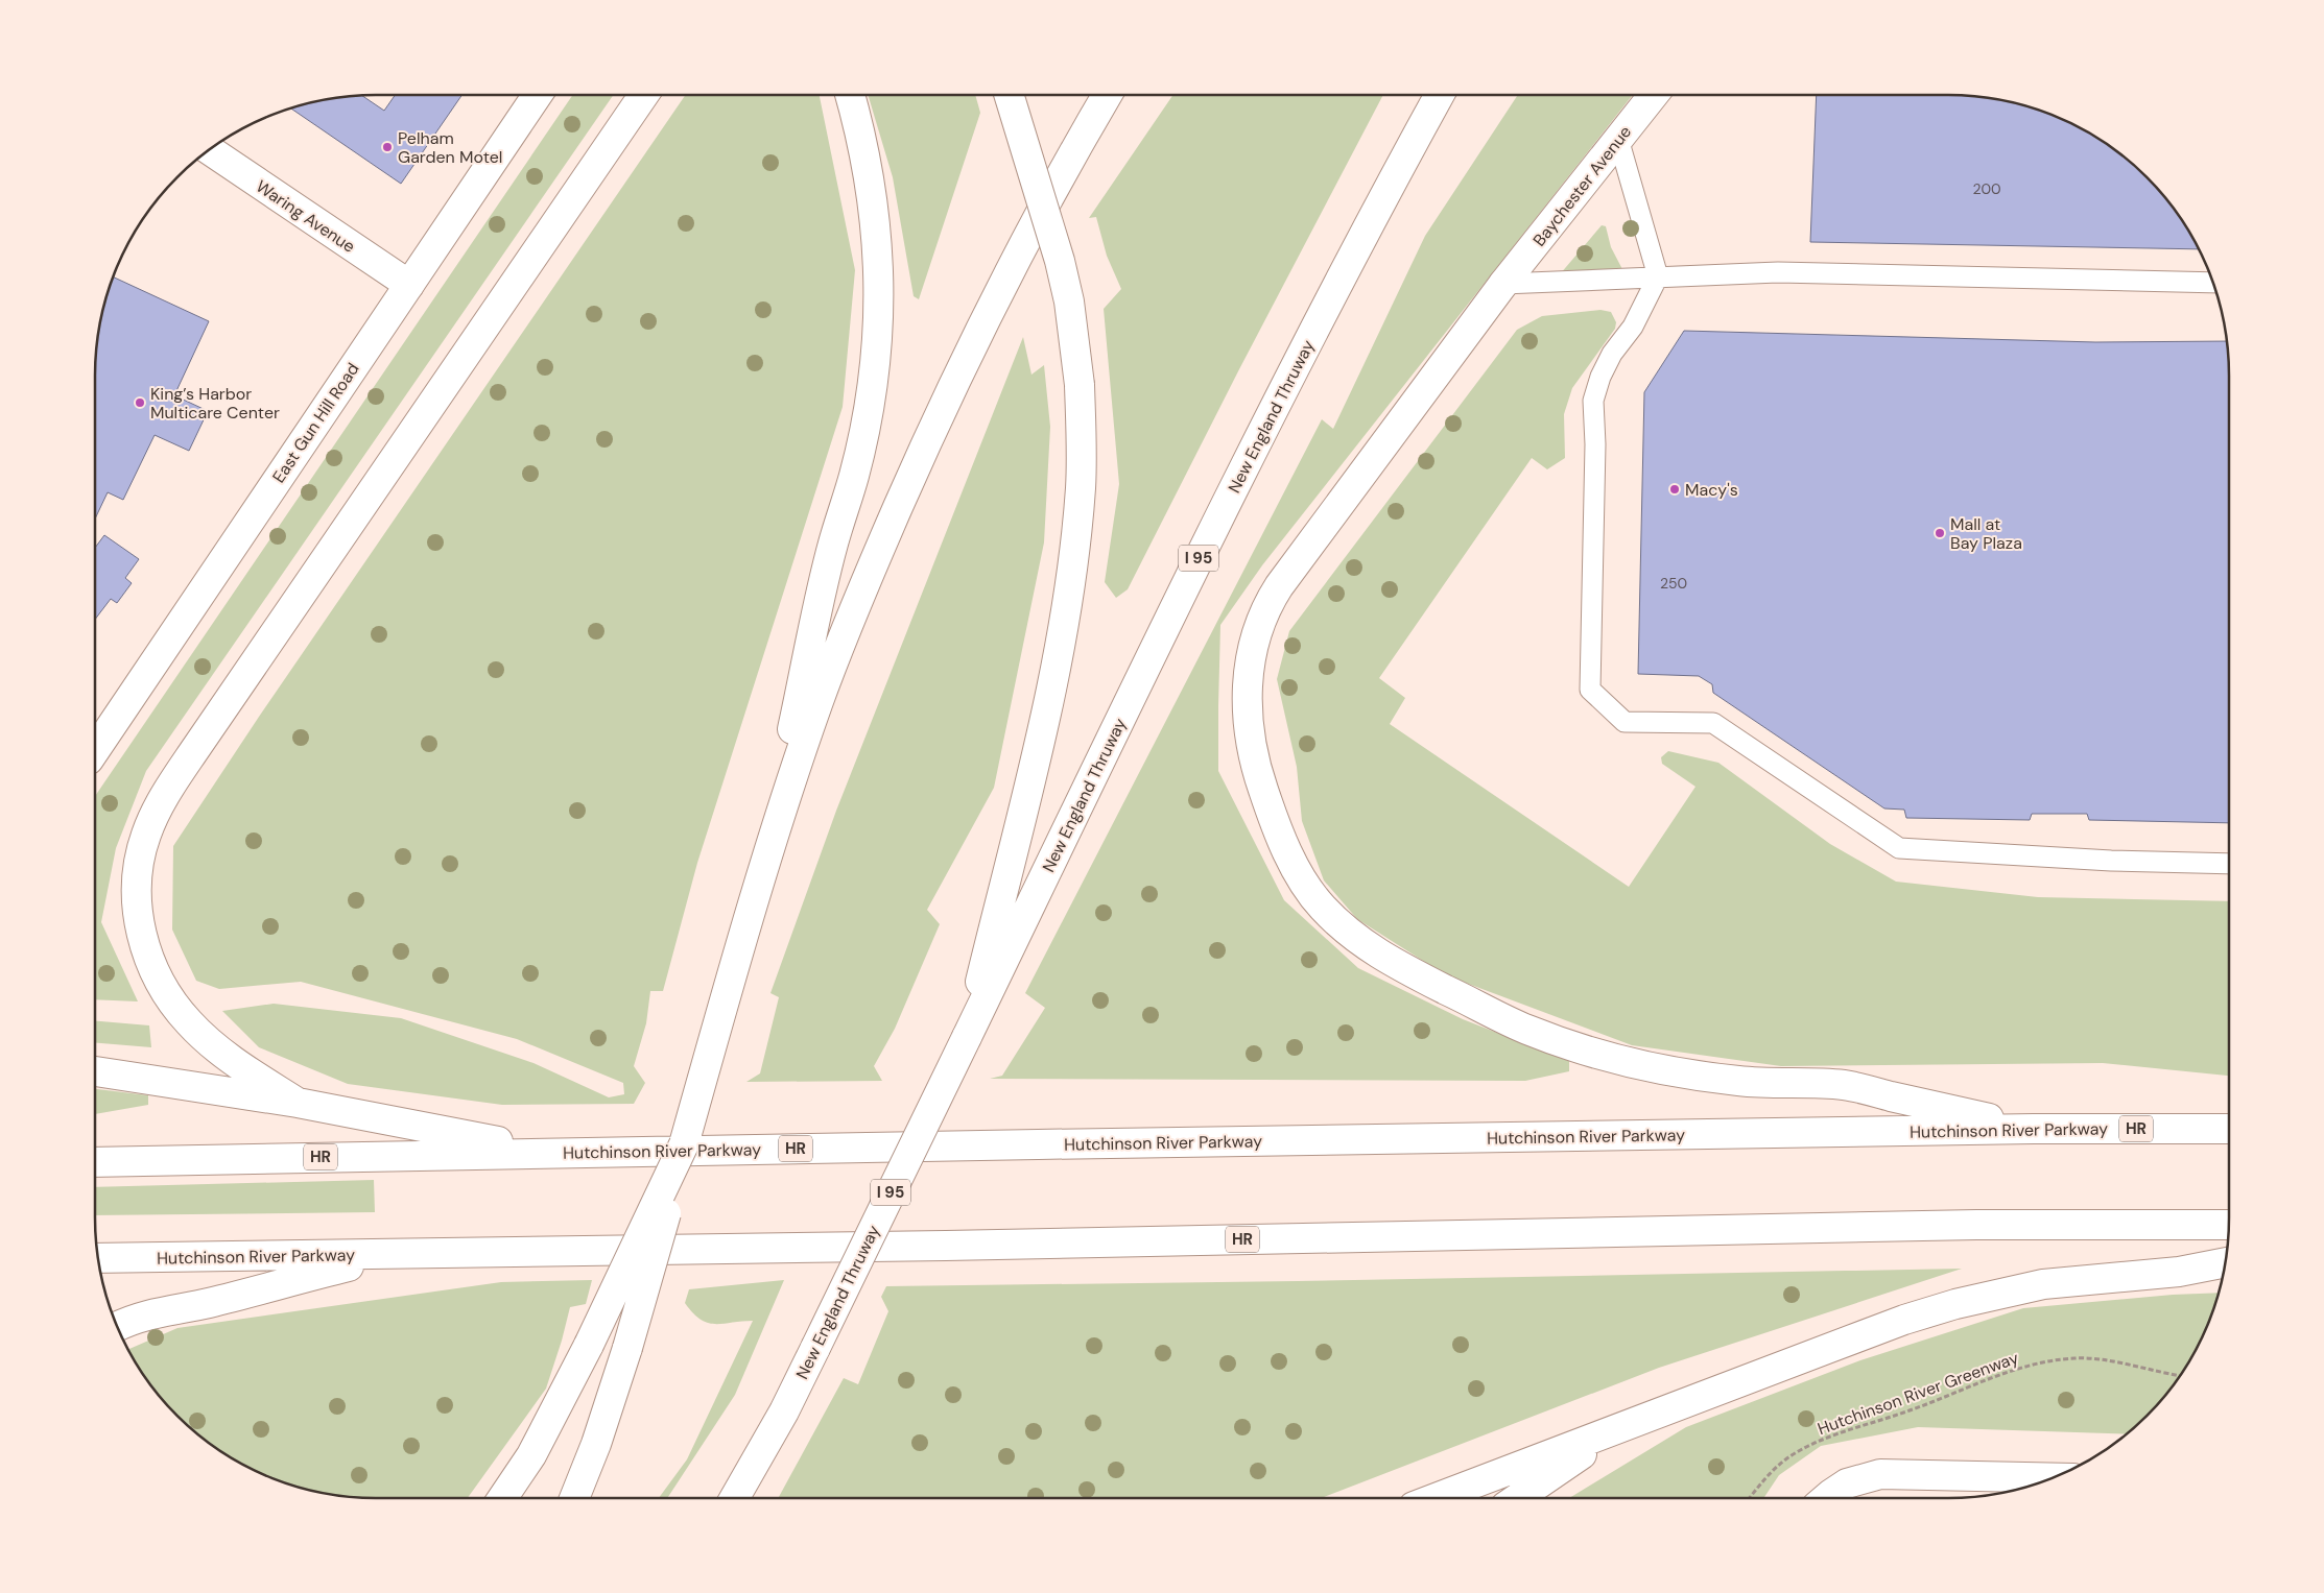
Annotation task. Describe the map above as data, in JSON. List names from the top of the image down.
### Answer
{
  "streets": {
    "main road": [
      "Baychester Avenue",
      "Waring Avenue",
      "New England Thruway",
      "East Gun Hill Road",
      "I 95",
      "HR",
      "Hutchinson River Parkway"
    ],
    "path": ["Hutchinson River Greenway"]
  },
  "crossings": [
    ["Baychester Avenue", "Hutchinson River Parkway"],
    ["Waring Avenue", "East Gun Hill Road"]
  ],
  "places": [
    "Pelham Garden Motel",
    "King’s Harbor Multicare Center",
    "Macy's",
    "Mall at Bay Plaza"
  ],
  "house_numbers": ["200", "250"]
}
